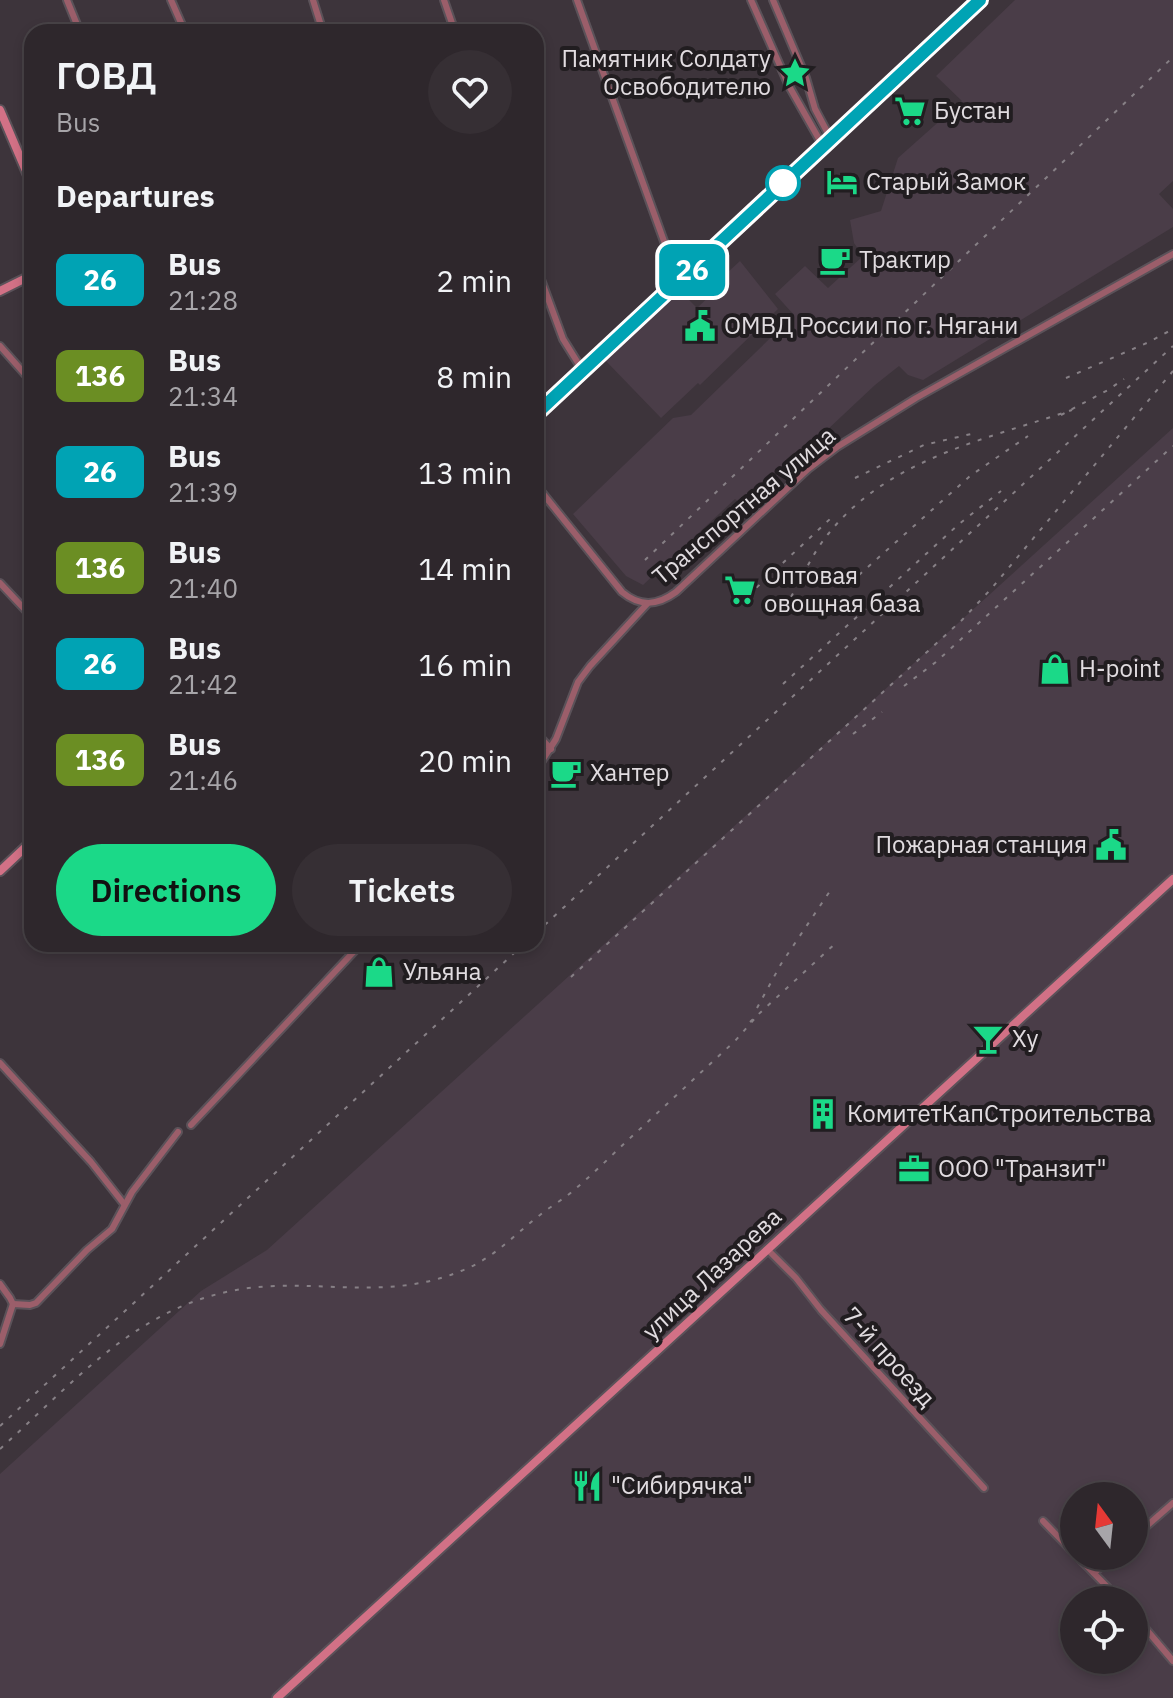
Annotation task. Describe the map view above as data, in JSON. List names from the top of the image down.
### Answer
{
  "streets": {
    "main road": ["улица Лазарева"],
    "street": ["Транспортная улица", "7-й проезд"]
  },
  "crossings": [
    ["улица Лазарева", "7-й проезд"]
  ],
  "places": {
    "place": ["Памятник Солдату Освободителю"],
    "supermarket": ["Бустан", "Оптовая овощная база"],
    "hotel": ["Старый Замок"],
    "cafe": ["Трактир", "Хантер"],
    "public building": ["ОМВД России по г. Нягани", "Пожарная станция"],
    "shop": ["H-point", "Ульяна"],
    "bar": ["Xy"],
    "building": ["КомитетКапСтроительства"],
    "office": ["ООО \"Транзит\""],
    "restaurant": ["\"Сибирячка\""]
  },
  "lines": ["bus line 26"],
  "north": "top",
  "page": {
    "on_map": "26",
    "heading": [
      ["ГОВД", "Bus"],
      "Departures"
    ],
    "list": [
      {
        "mark": "26",
        "name": "Bus",
        "note": "21:28",
        "value": "2 min"
      },
      {
        "mark": "136",
        "name": "Bus",
        "note": "21:34",
        "value": "8 min"
      },
      {
        "mark": "26",
        "name": "Bus",
        "note": "21:39",
        "value": "13 min"
      },
      {
        "mark": "136",
        "name": "Bus",
        "note": "21:40",
        "value": "14 min"
      },
      {
        "mark": "26",
        "name": "Bus",
        "note": "21:42",
        "value": "16 min"
      },
      {
        "mark": "136",
        "name": "Bus",
        "note": "21:46",
        "value": "20 min"
      }
    ],
    "buttons": ["Directions", "Tickets"]
  }
}
